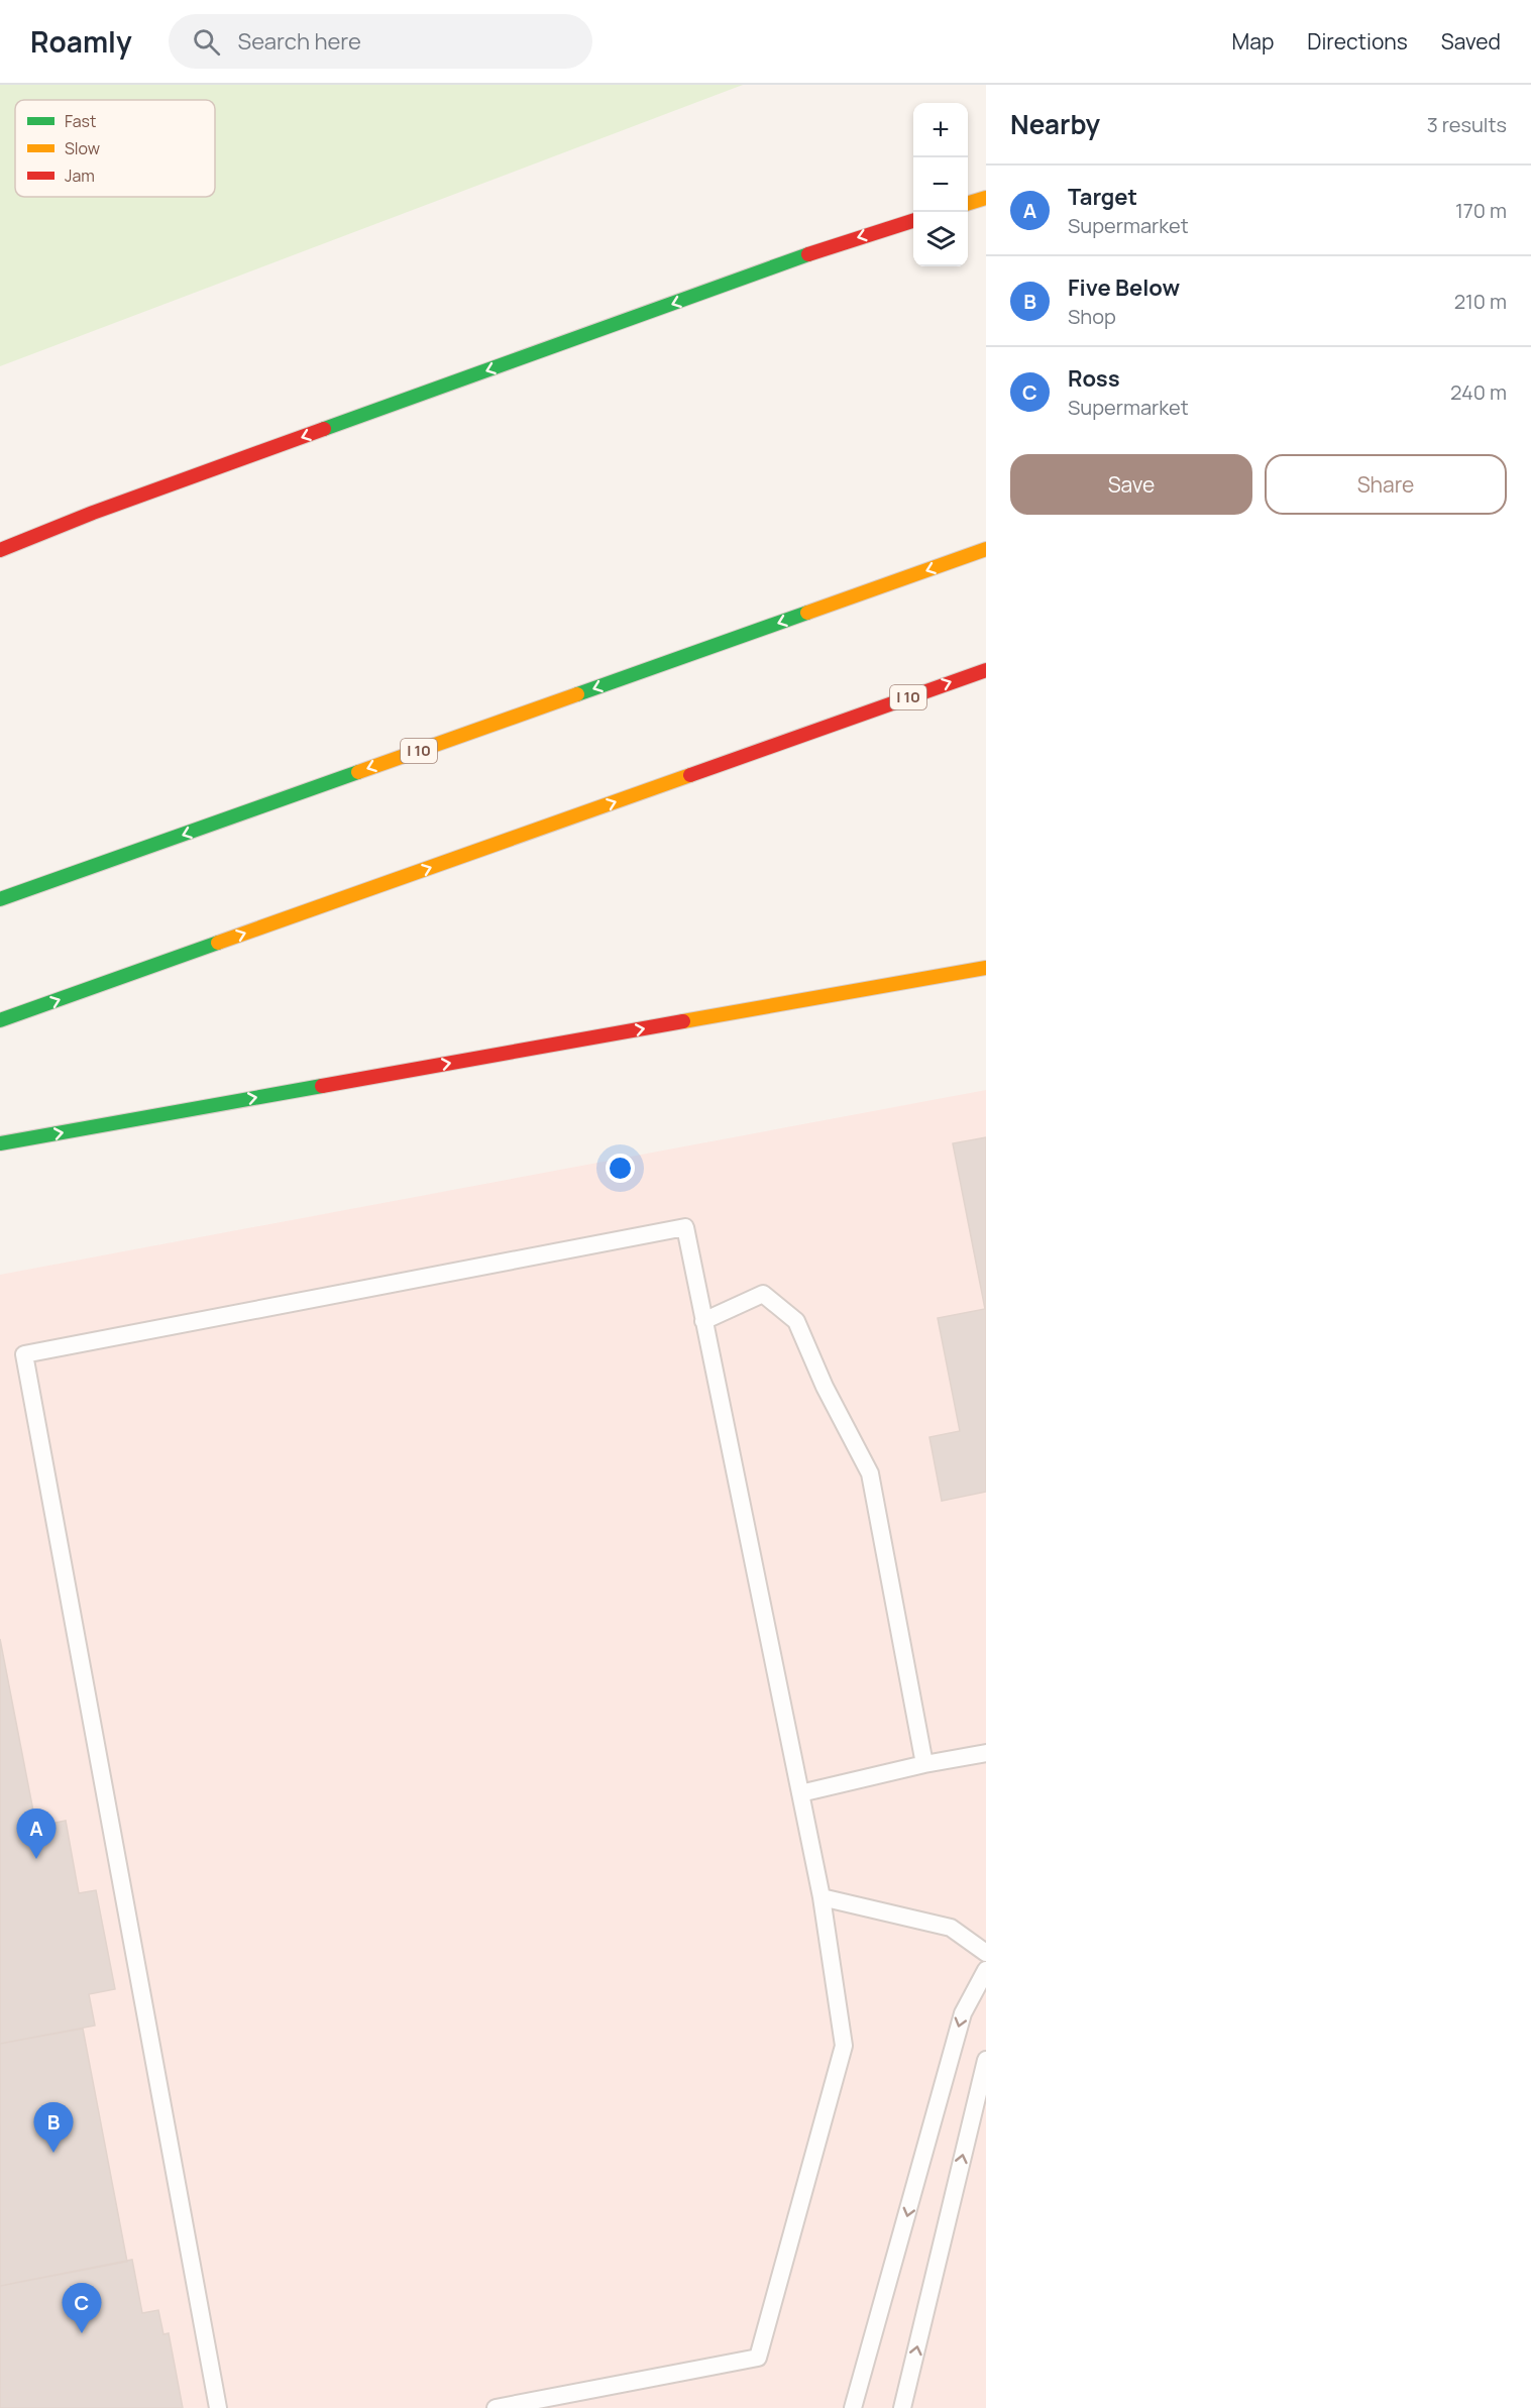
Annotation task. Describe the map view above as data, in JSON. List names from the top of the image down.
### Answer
{
  "streets": {
    "highway": ["I 10"]
  },
  "legend": ["Fast", "Slow", "Jam"],
  "page": {
    "header": "Roamly",
    "search": "Search here",
    "nav": ["Map", "Directions", "Saved"],
    "heading": ["Nearby", "3 results"],
    "map_buttons": ["+", "−"],
    "list": [
      {
        "mark": "A",
        "name": "Target",
        "note": "Supermarket",
        "value": "170 m"
      },
      {
        "mark": "B",
        "name": "Five Below",
        "note": "Shop",
        "value": "210 m"
      },
      {
        "mark": "C",
        "name": "Ross",
        "note": "Supermarket",
        "value": "240 m"
      }
    ],
    "buttons": ["Save", "Share"],
    "pins": ["A", "B", "C"]
  }
}
